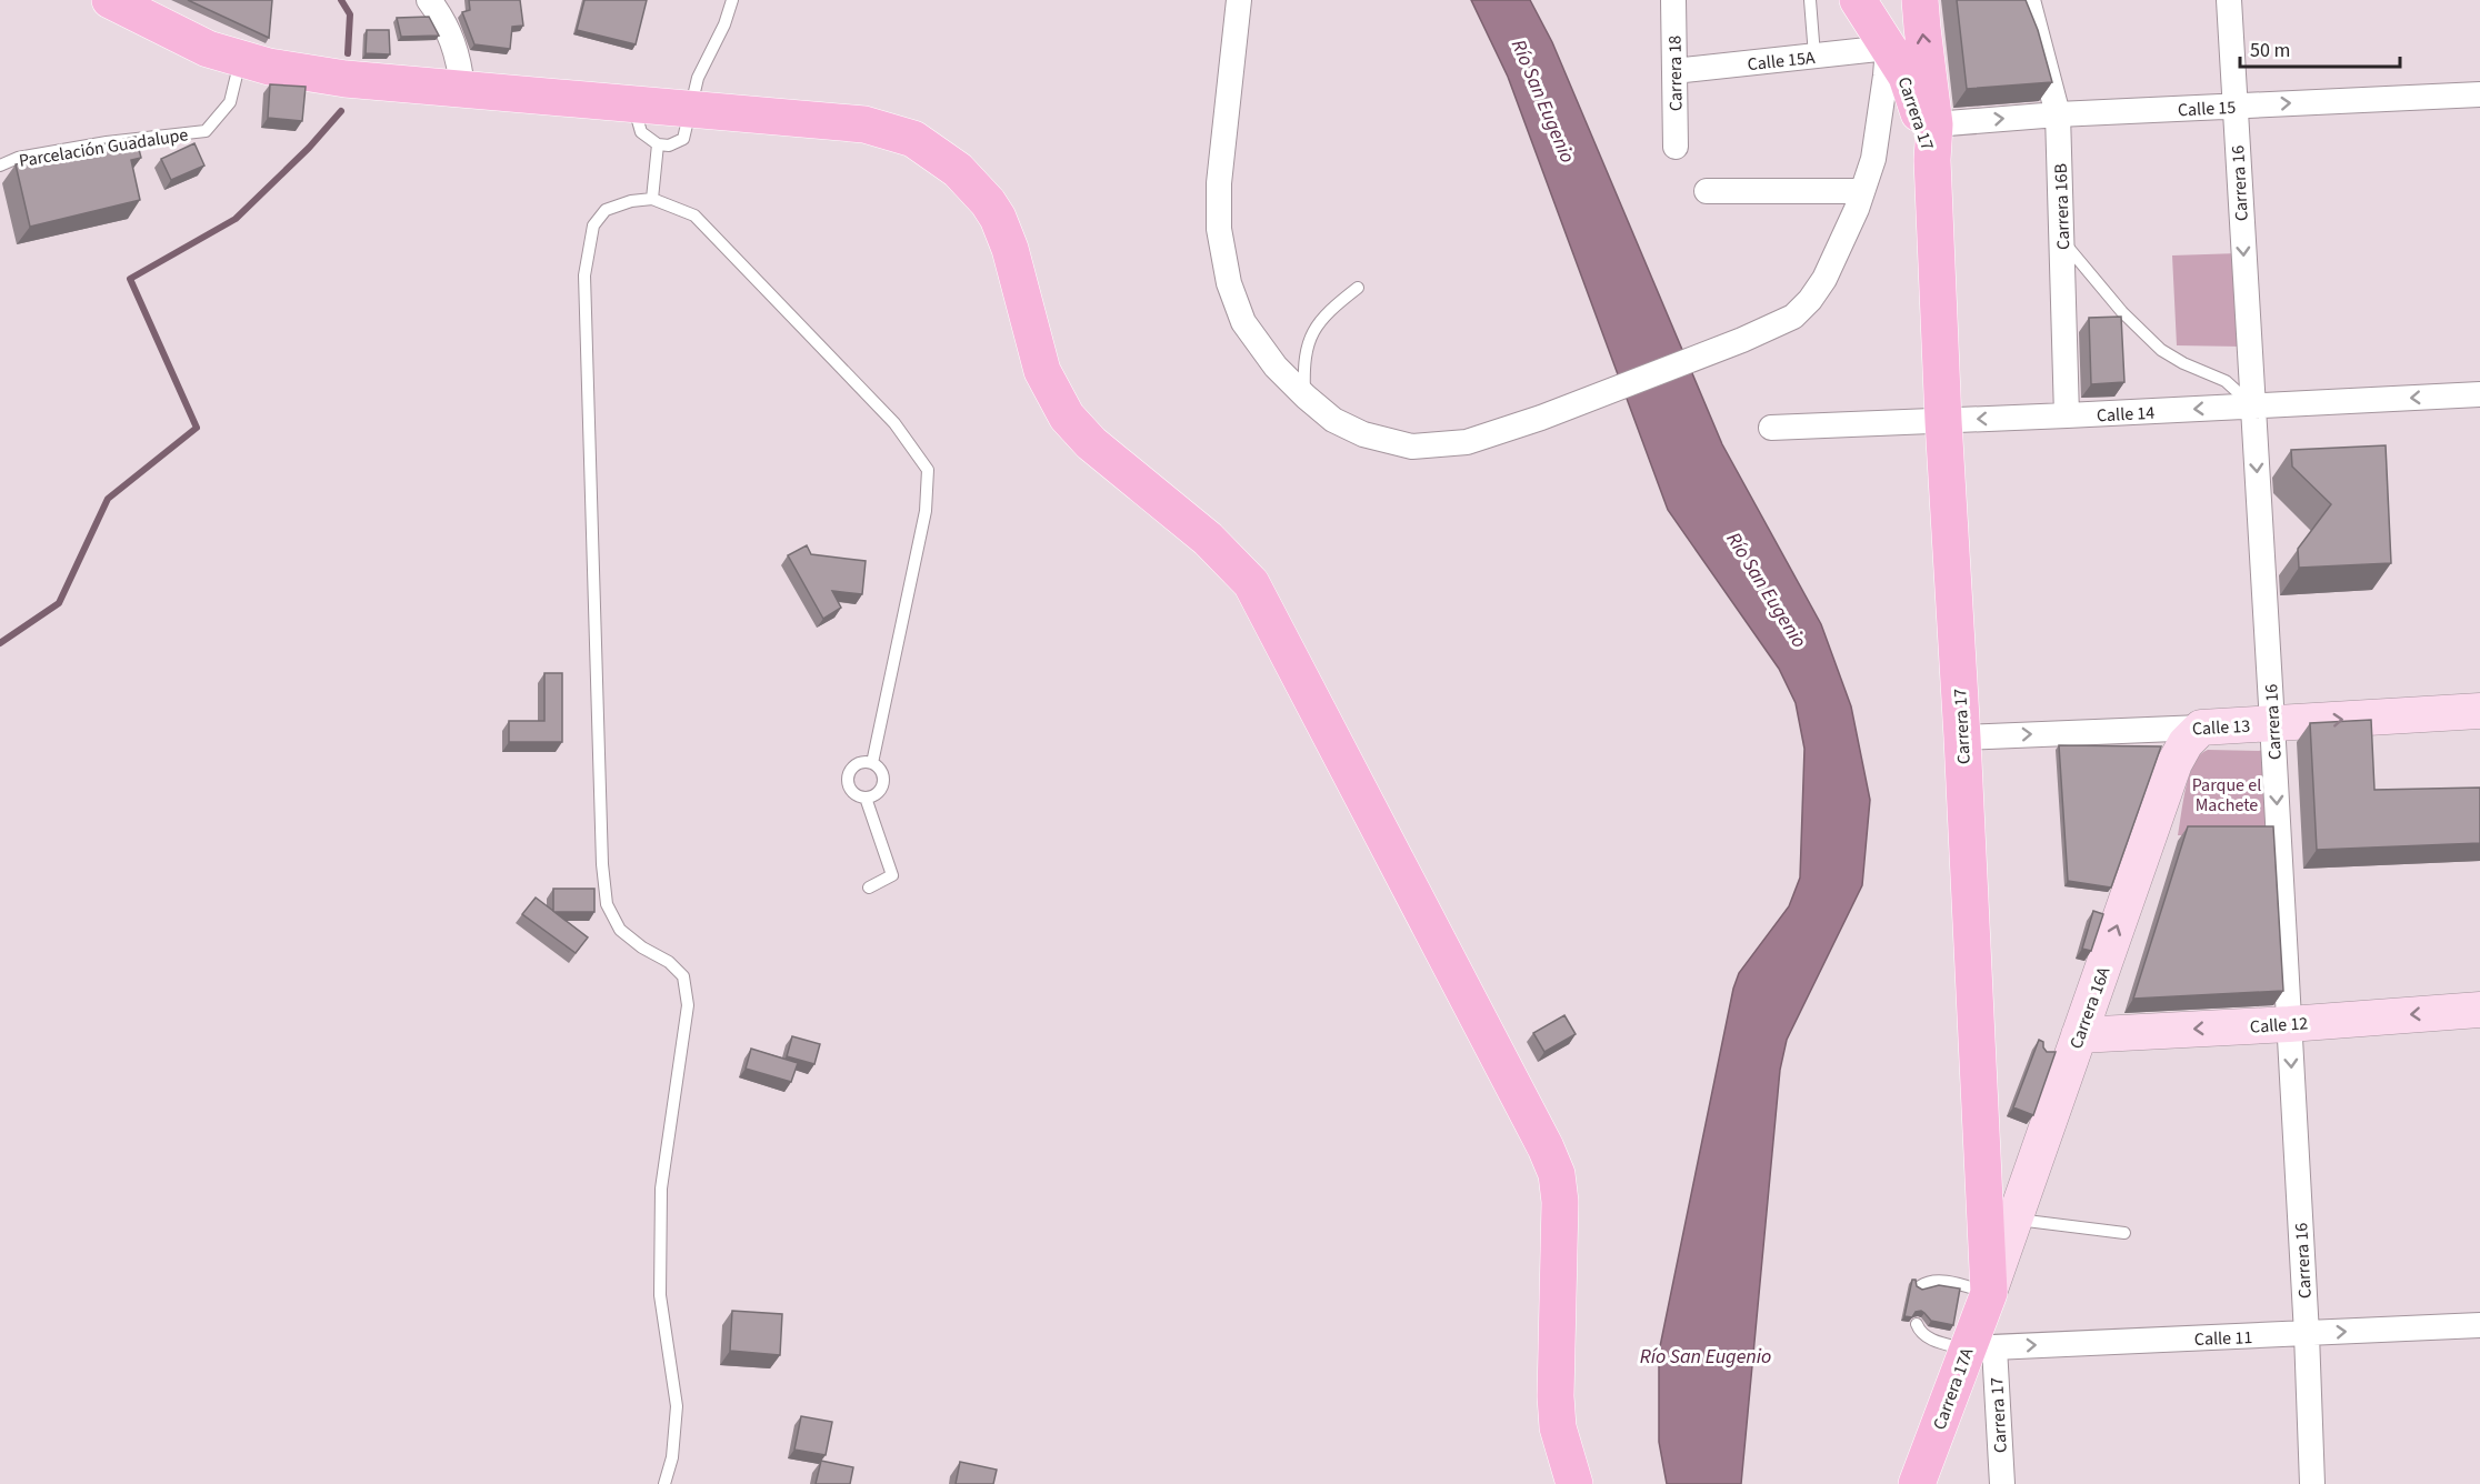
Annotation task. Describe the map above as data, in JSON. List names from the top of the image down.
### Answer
{
  "streets": {
    "main road": [
      "Carrera 17",
      "Calle 13",
      "Carrera 16A",
      "Calle 12",
      "Carrera 17A"
    ],
    "street": [
      "Calle 15A",
      "Carrera 18",
      "Calle 15",
      "Carrera 16",
      "Carrera 16B",
      "Calle 14",
      "Calle 11"
    ],
    "lane": ["Parcelación Guadalupe"]
  },
  "crossings": [
    ["Calle 15A", "Carrera 18"],
    ["Calle 15A", "Carrera 17"],
    ["Calle 15", "Carrera 17"],
    ["Calle 15", "Carrera 16"],
    ["Calle 15", "Carrera 16B"],
    ["Carrera 17", "Calle 14"],
    ["Carrera 17", "Calle 13"],
    ["Carrera 17", "Carrera 16A"],
    ["Carrera 17", "Calle 11"],
    ["Carrera 17", "Carrera 17A"],
    ["Carrera 16", "Calle 14"],
    ["Carrera 16", "Calle 13"],
    ["Carrera 16", "Calle 12"],
    ["Carrera 16", "Calle 11"],
    ["Carrera 16B", "Calle 14"],
    ["Calle 13", "Carrera 16A"],
    ["Carrera 16A", "Calle 12"],
    ["Carrera 16A", "Carrera 17A"],
    ["Calle 11", "Carrera 17A"]
  ],
  "one_way": [
    "Calle 15",
    "Carrera 16",
    "Calle 14",
    "Calle 13",
    "Carrera 16A",
    "Calle 12",
    "Calle 11"
  ],
  "water": ["Río San Eugenio"],
  "parks": ["Parque el Machete"],
  "scale_bar": "50 m"
}
